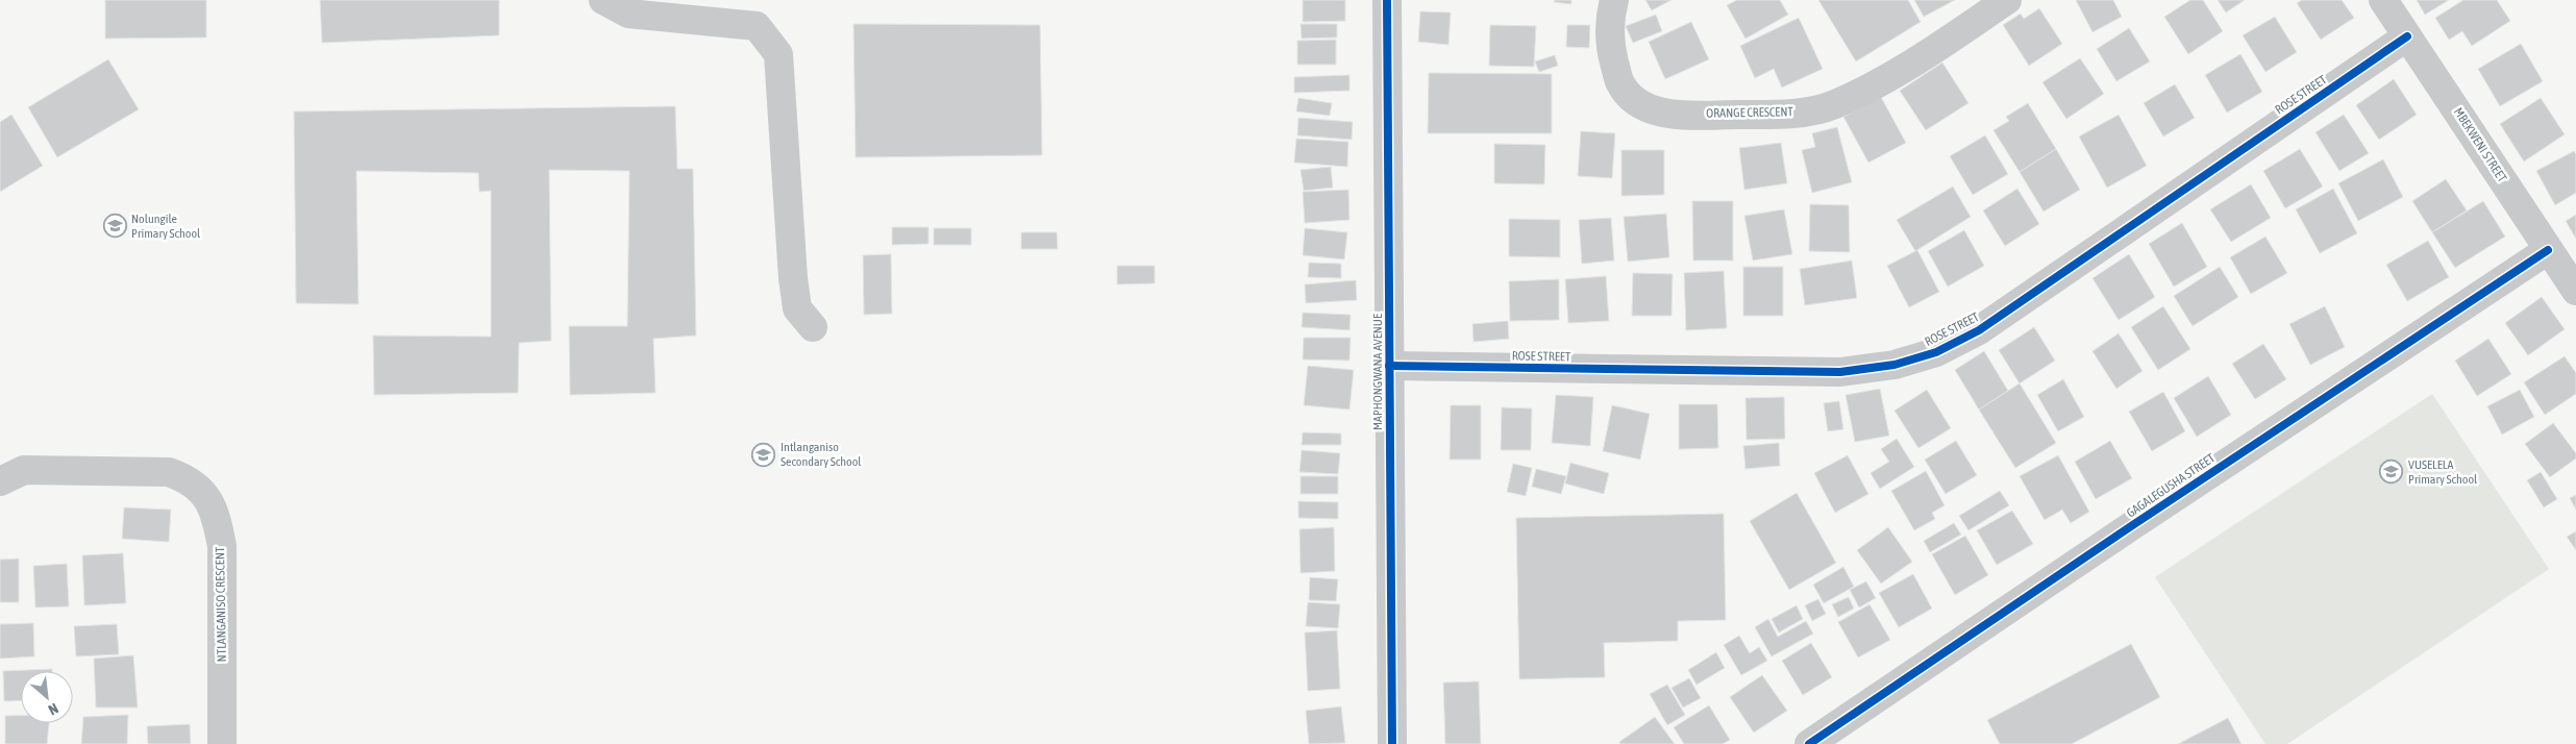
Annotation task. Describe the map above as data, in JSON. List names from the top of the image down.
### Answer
{
  "streets": {
    "street": [
      "ROSE STREET",
      "ORANGE CRESCENT",
      "MBEKWENI STREET",
      "MAPHONGWANA AVENUE",
      "GAGALEGUSHA STREET",
      "NTLANGANISO CRESCENT"
    ]
  },
  "crossings": [
    ["ROSE STREET", "MBEKWENI STREET"],
    ["ROSE STREET", "MAPHONGWANA AVENUE"],
    ["MBEKWENI STREET", "GAGALEGUSHA STREET"]
  ],
  "places": {
    "school or university": ["Nolungile Primary School", "Intlanganiso Secondary School", "VUSELELA Primary School"]
  },
  "north": "bottom right"
}
